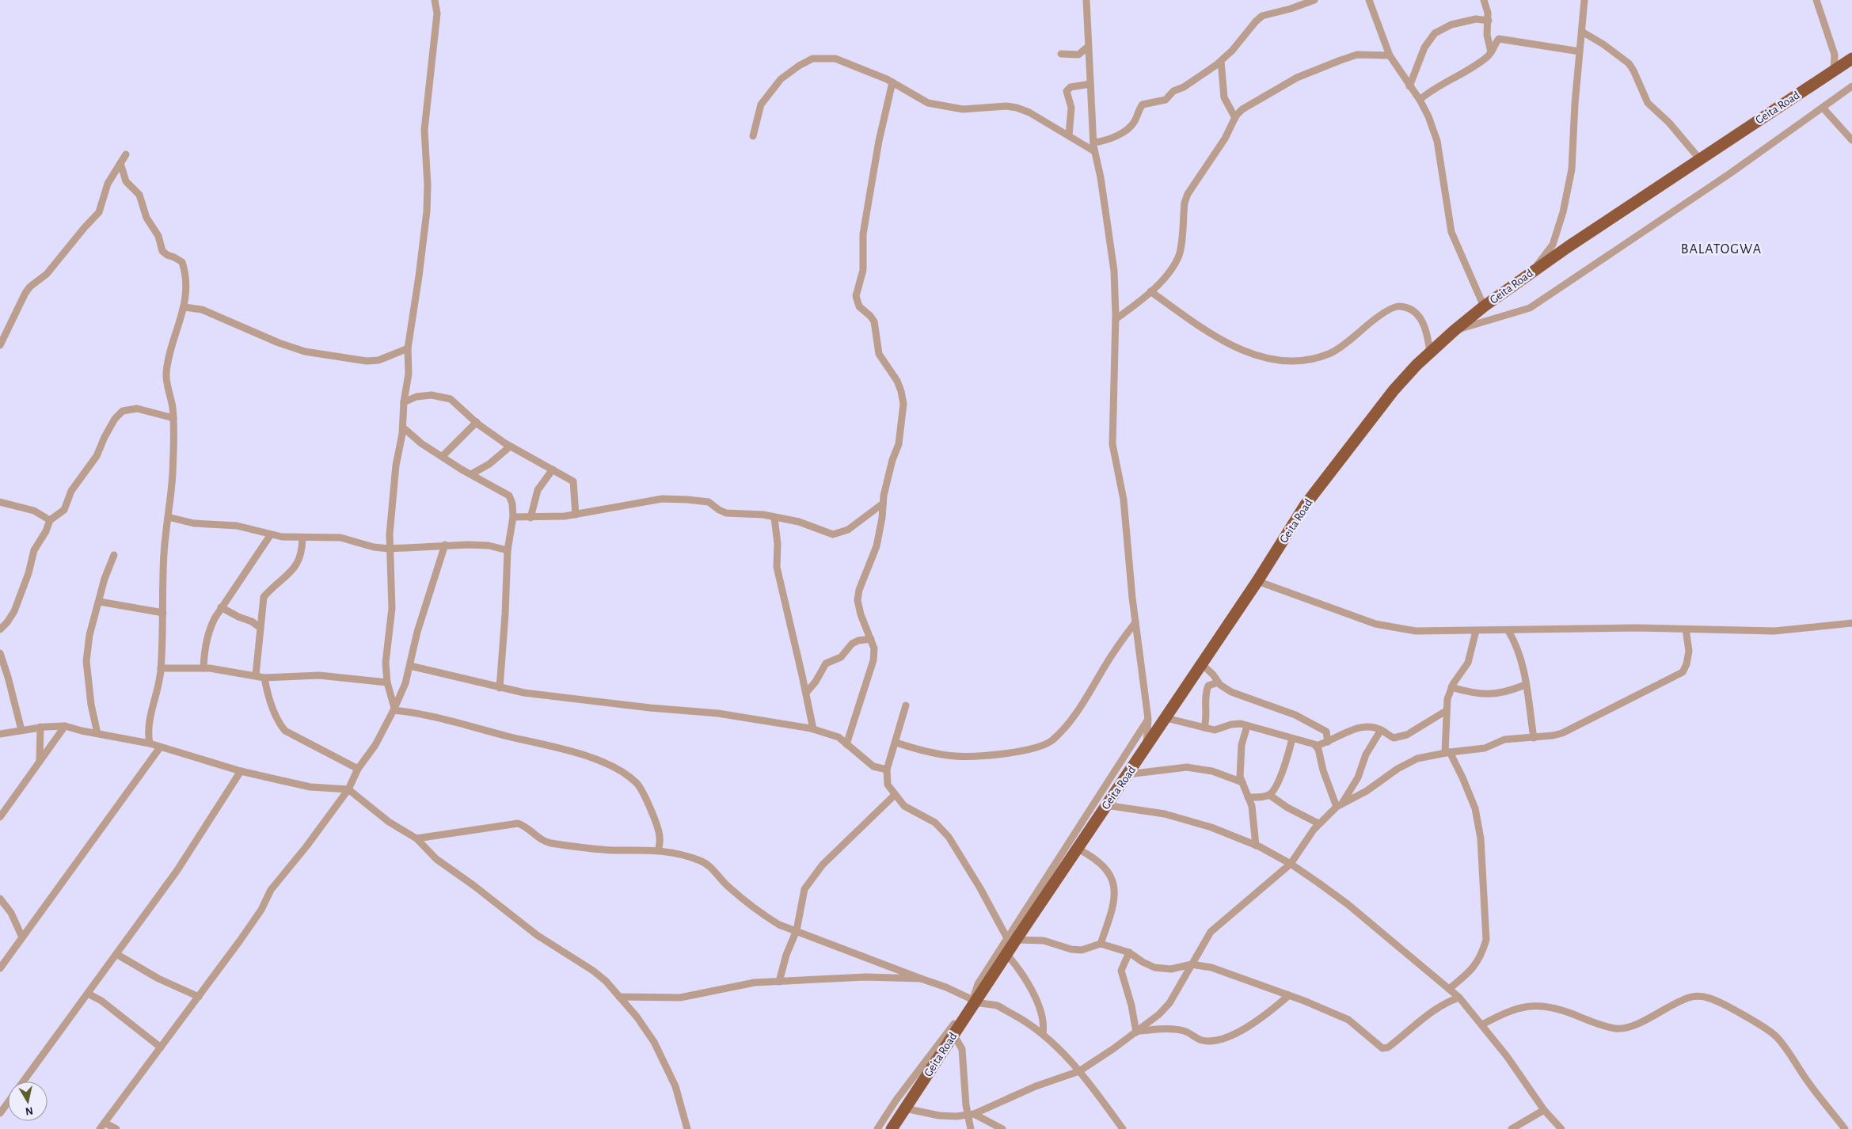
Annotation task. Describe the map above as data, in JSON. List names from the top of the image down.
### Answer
{
  "streets": {
    "highway": ["Geita Road"]
  },
  "districts": ["BALATOGWA"],
  "north": "bottom"
}
